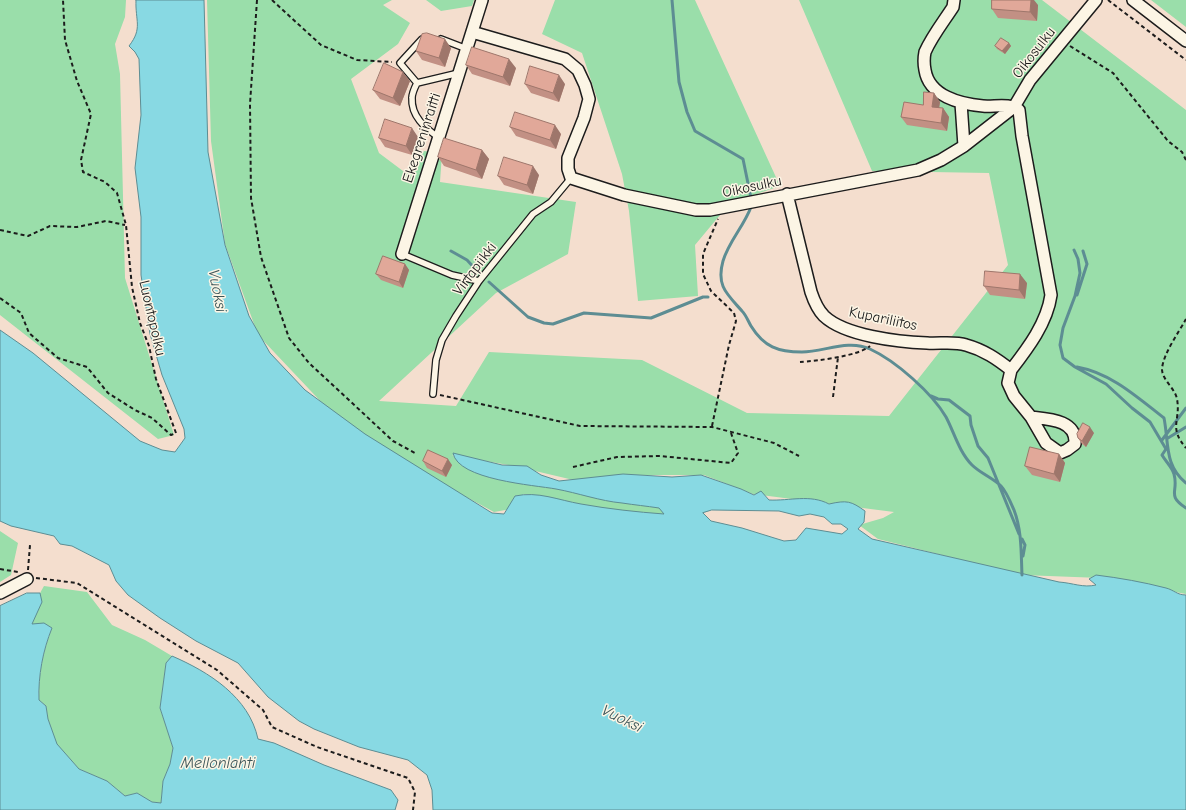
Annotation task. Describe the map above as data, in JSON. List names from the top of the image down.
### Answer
{
  "streets": {
    "street": ["Oikosulku", "Ekegreninraitti", "Kupariliitos"],
    "lane": ["Virtapiikki"],
    "path": ["Luontopolku"]
  },
  "crossings": [
    ["Oikosulku", "Virtapiikki"],
    ["Oikosulku", "Kupariliitos"]
  ],
  "water": ["Vuoksi", "Mellonlahti"]
}
